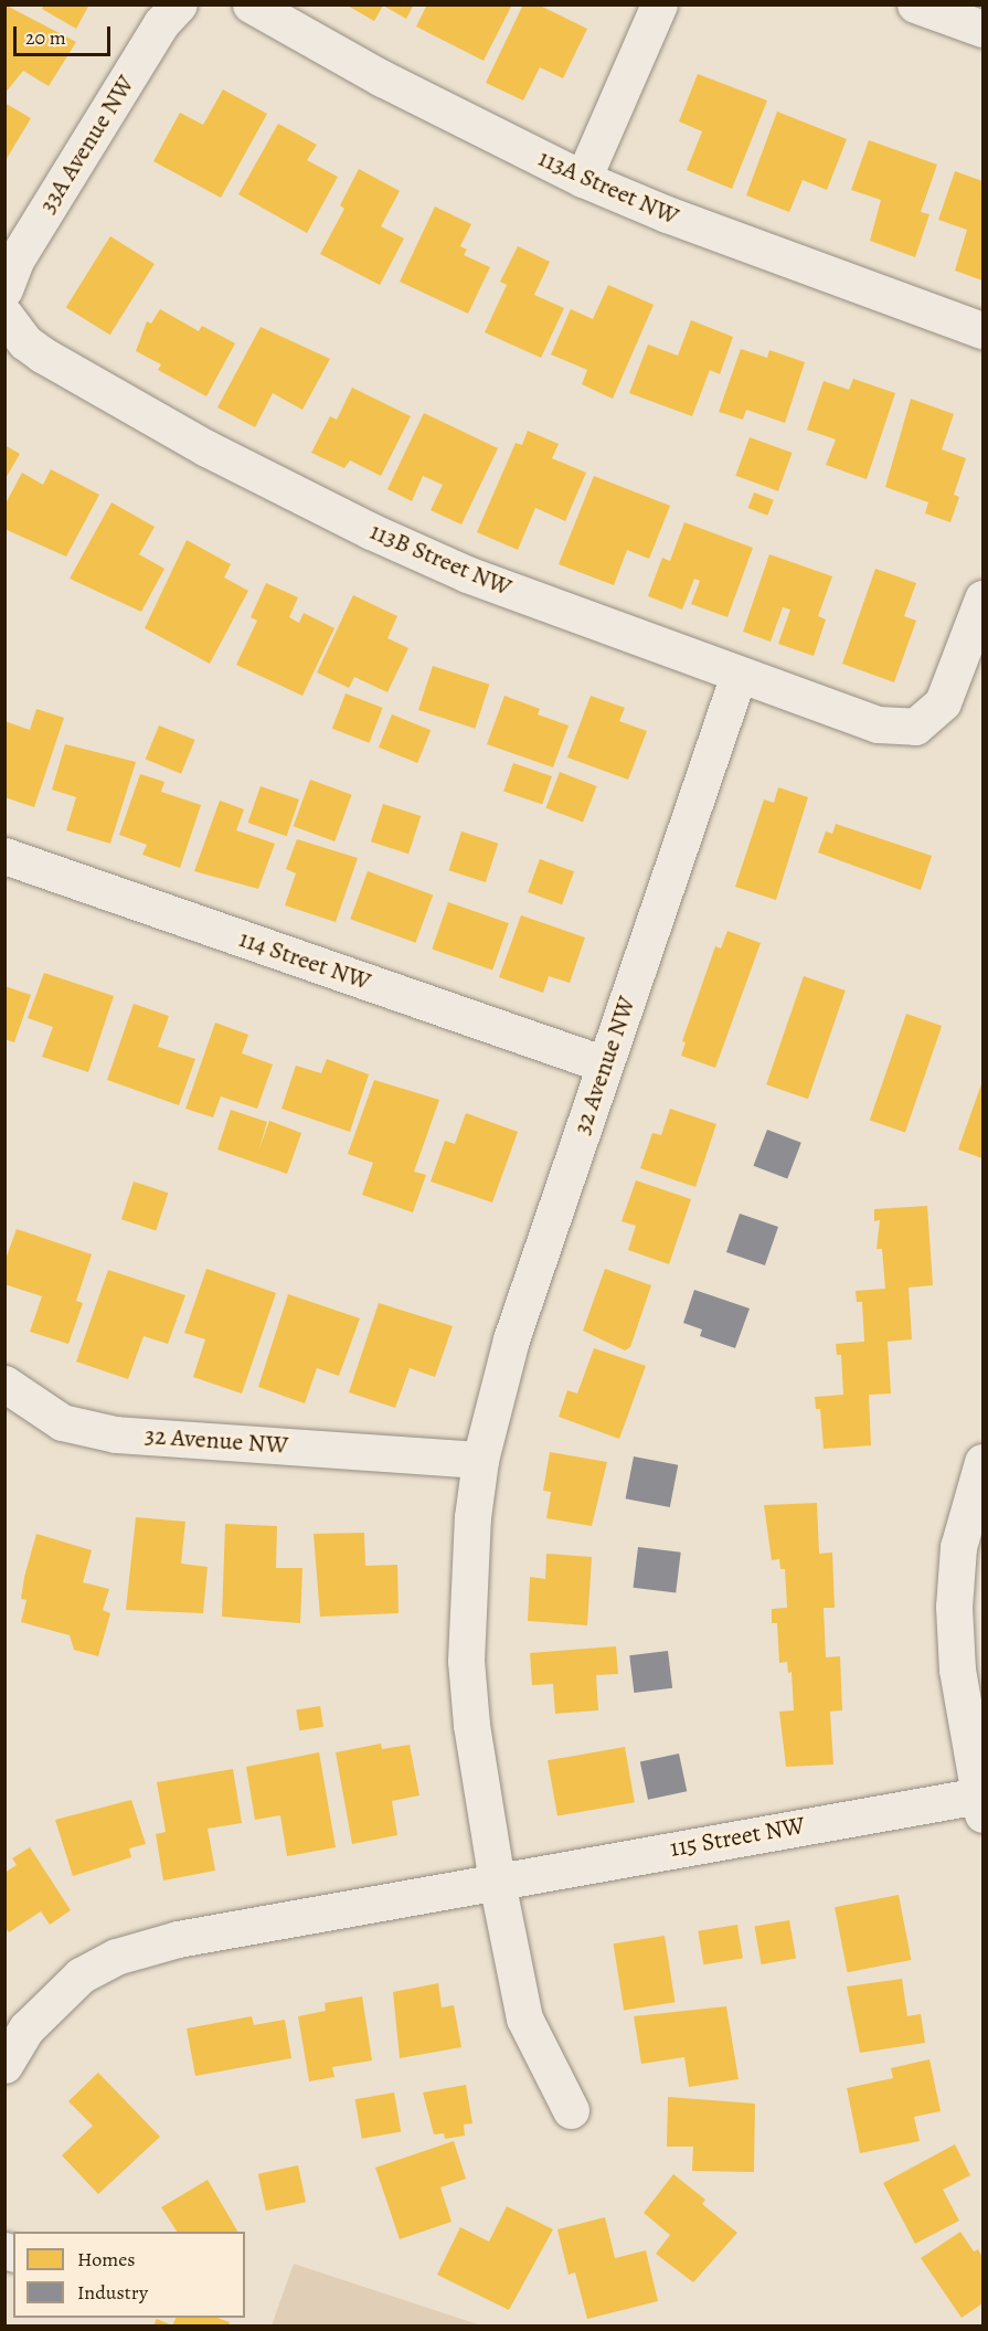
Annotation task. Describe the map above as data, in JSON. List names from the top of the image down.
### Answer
{
  "streets": {
    "street": [
      "33A Avenue NW",
      "113A Street NW",
      "113B Street NW",
      "114 Street NW",
      "32 Avenue NW",
      "115 Street NW"
    ]
  },
  "crossings": [
    ["113B Street NW", "32 Avenue NW"],
    ["114 Street NW", "32 Avenue NW"],
    ["32 Avenue NW", "115 Street NW"]
  ],
  "legend": ["Homes", "Industry"],
  "scale_bar": "20 m"
}
